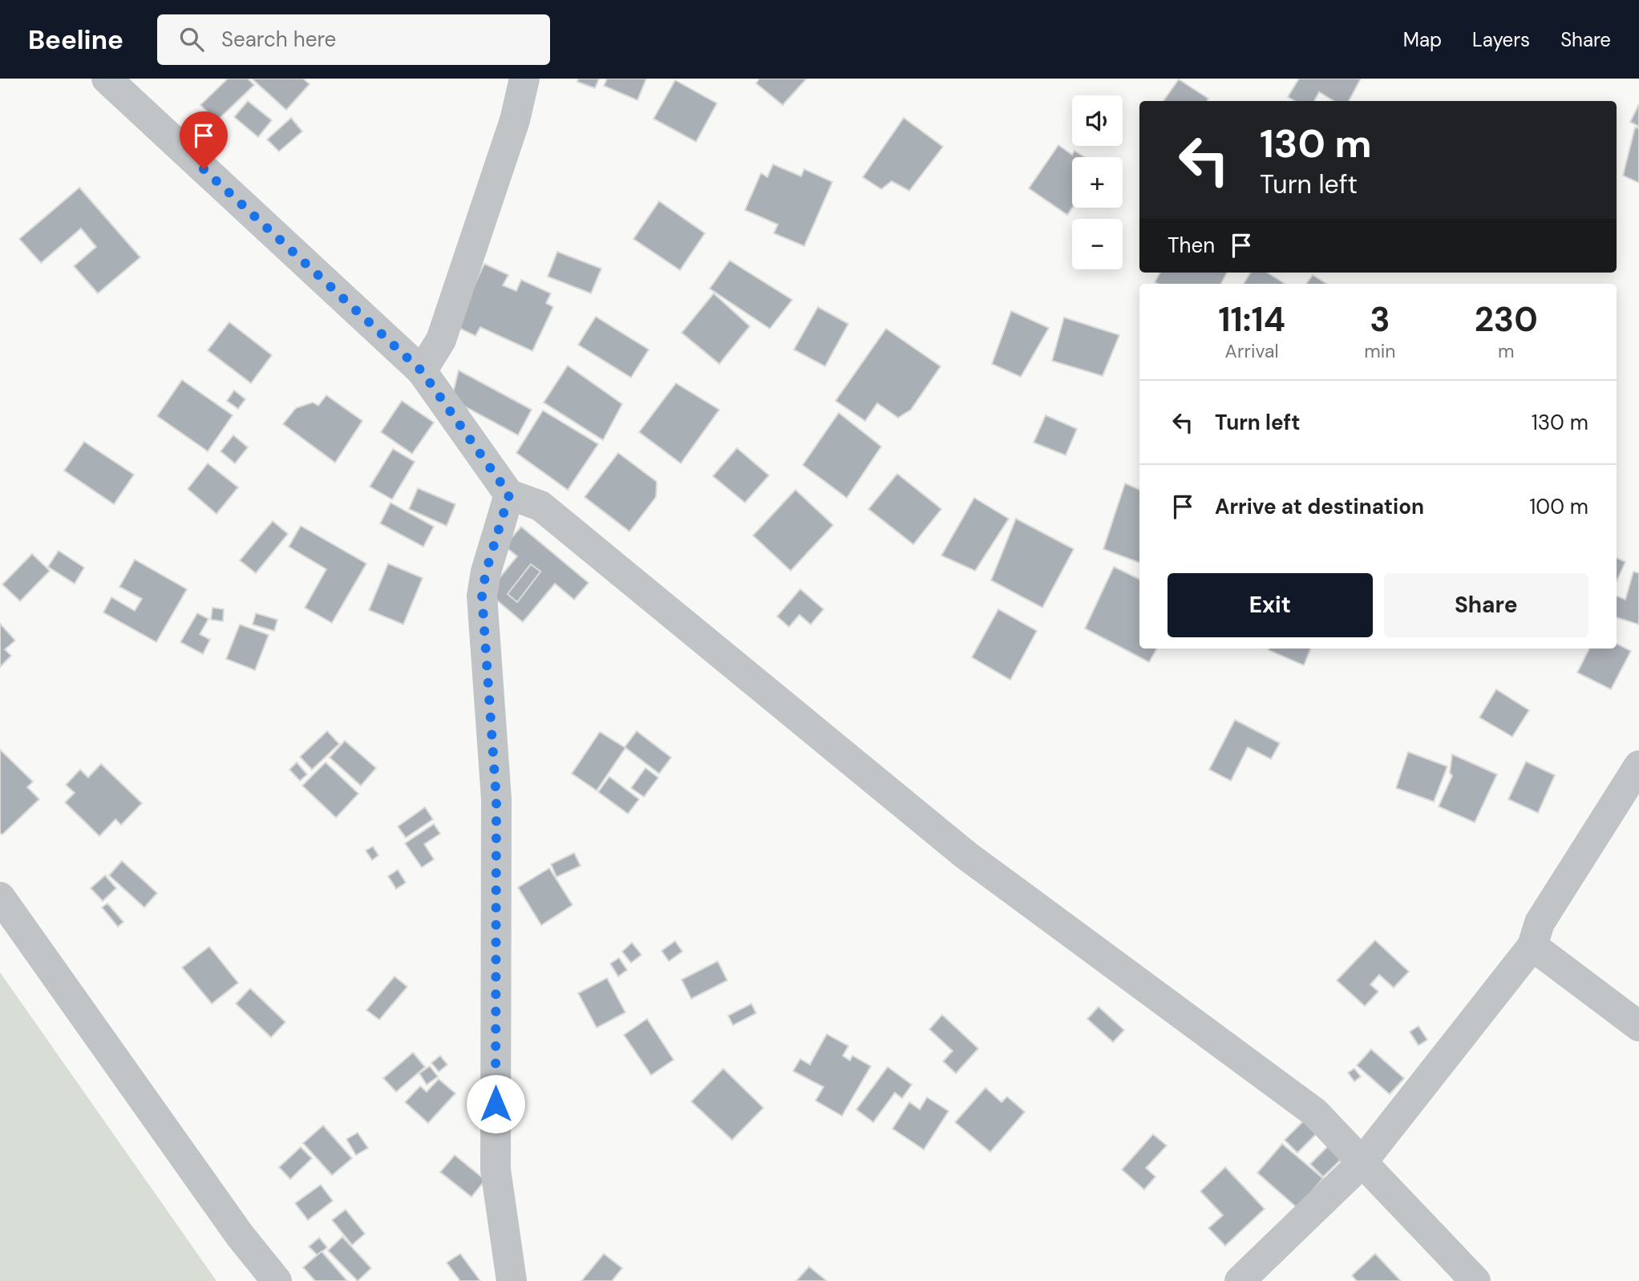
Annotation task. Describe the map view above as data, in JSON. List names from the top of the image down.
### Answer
{
  "page": {
    "header": "Beeline",
    "search": "Search here",
    "nav": ["Map", "Layers", "Share"],
    "map_buttons": ["+", "−"],
    "turn": ["130 m", "Turn left"],
    "then": "Then",
    "eta": [
      "11:14",
      "Arrival",
      "3",
      "min",
      "230",
      "m"
    ],
    "list": [
      {
        "name": "Turn left",
        "value": "130 m"
      },
      {
        "name": "Arrive at destination",
        "value": "100 m"
      }
    ],
    "buttons": ["Exit", "Share"]
  }
}
